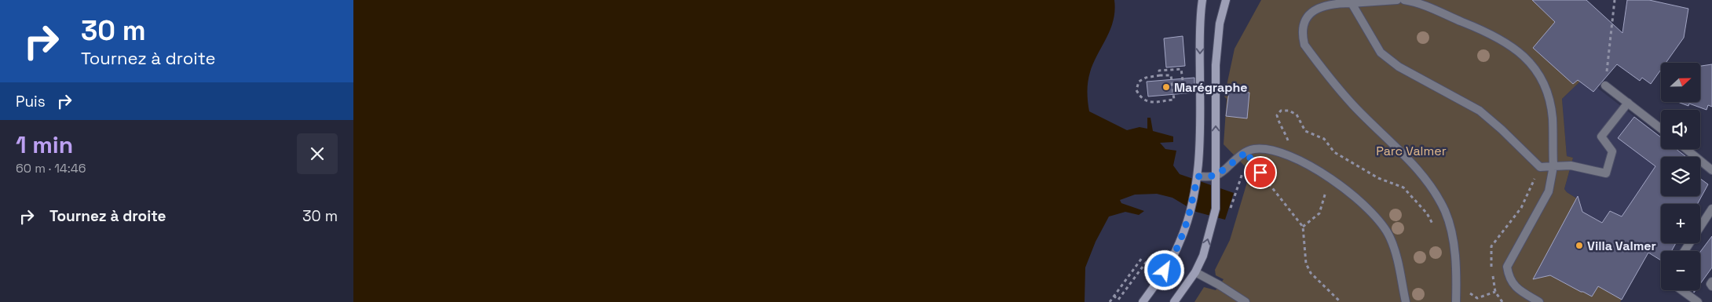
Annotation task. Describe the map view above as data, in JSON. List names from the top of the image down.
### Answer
{
  "parks": ["Parc Valmer"],
  "places": ["Marégraphe", "Villa Valmer"],
  "north": "right",
  "page": {
    "turn": ["30 m", "Tournez à droite"],
    "map_buttons": ["+", "−"],
    "then": "Puis",
    "heading": ["1 min", "60 m · 14:46"],
    "list": [
      {
        "name": "Tournez à droite",
        "value": "30 m"
      }
    ]
  }
}
